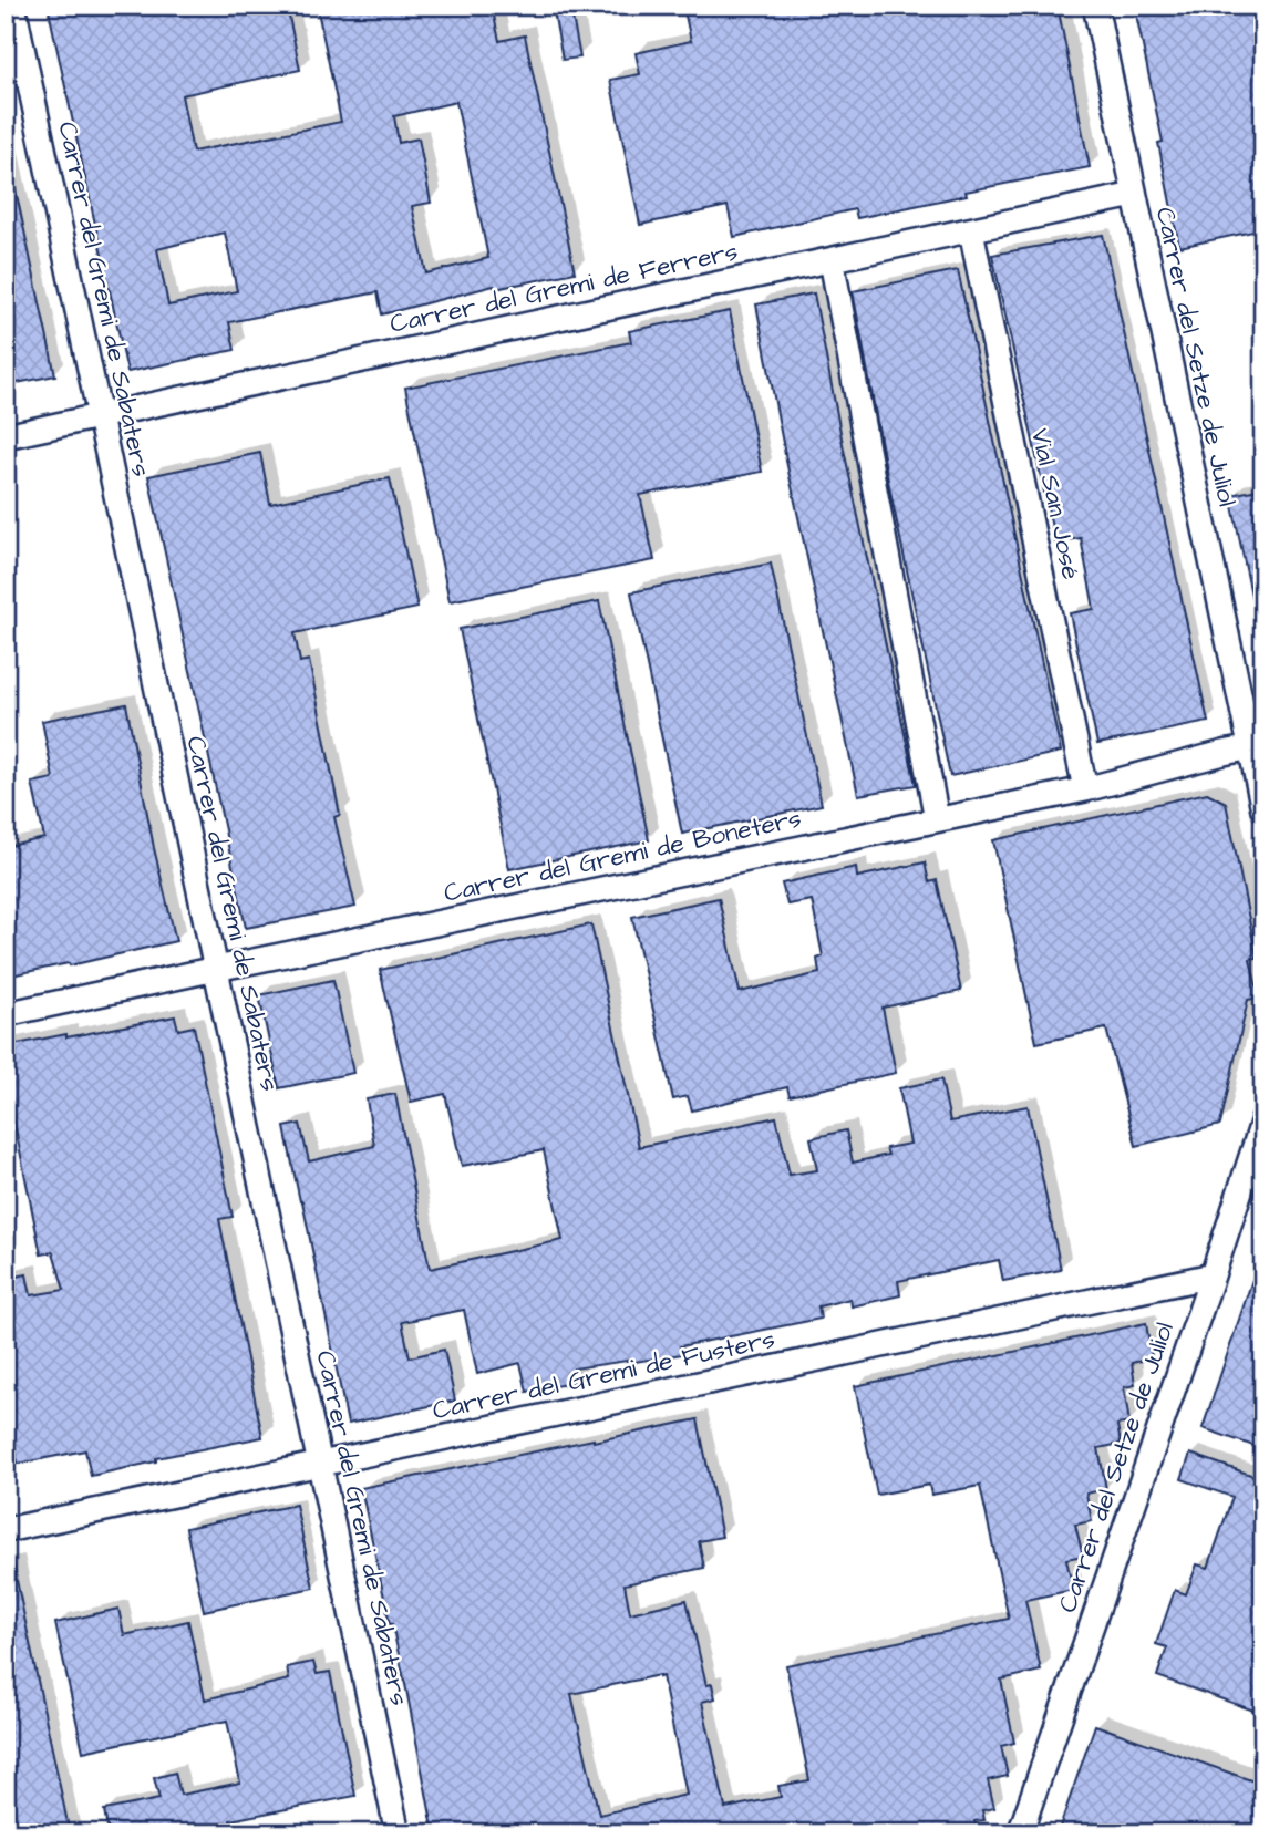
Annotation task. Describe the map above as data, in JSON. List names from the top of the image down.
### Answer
{
  "streets": {
    "street": [
      "Carrer del Gremi de Ferrers",
      "Carrer del Gremi de Sabaters",
      "Carrer del Setze de Juliol",
      "Vial San José",
      "Carrer del Gremi de Boneters",
      "Carrer del Gremi de Fusters"
    ]
  },
  "crossings": [
    ["Carrer del Gremi de Ferrers", "Carrer del Gremi de Sabaters"],
    ["Carrer del Gremi de Ferrers", "Carrer del Setze de Juliol"],
    ["Carrer del Gremi de Ferrers", "Vial San José"],
    ["Carrer del Gremi de Sabaters", "Carrer del Gremi de Boneters"],
    ["Carrer del Gremi de Sabaters", "Carrer del Gremi de Fusters"],
    ["Carrer del Setze de Juliol", "Carrer del Gremi de Boneters"],
    ["Carrer del Setze de Juliol", "Carrer del Gremi de Fusters"],
    ["Vial San José", "Carrer del Gremi de Boneters"]
  ]
}
